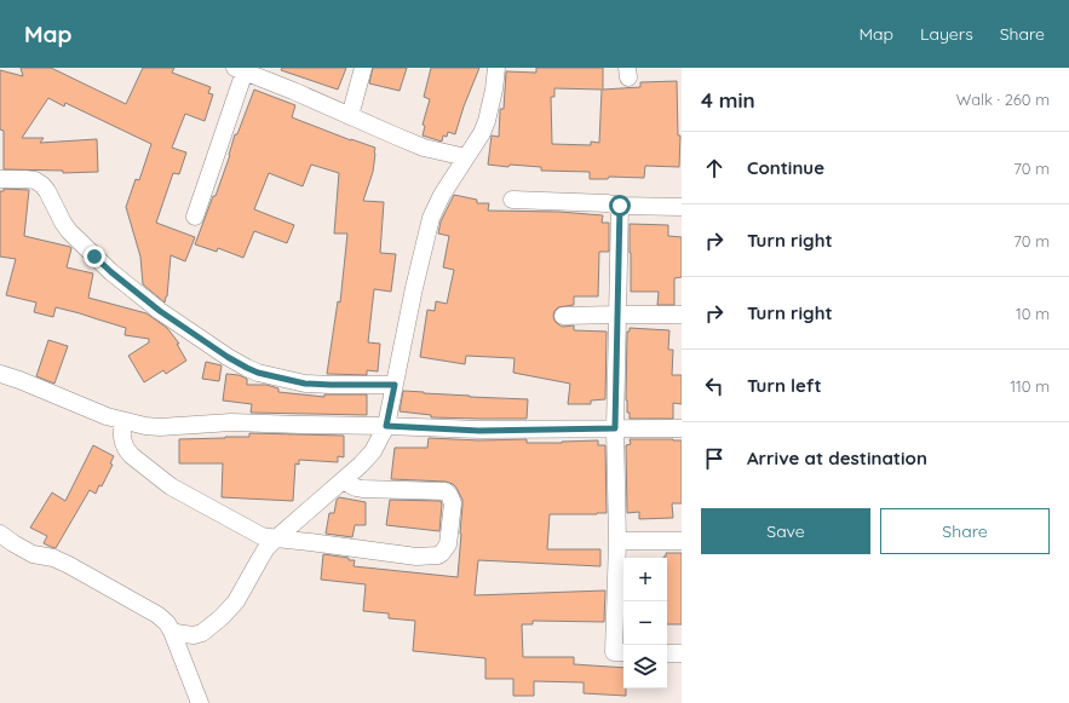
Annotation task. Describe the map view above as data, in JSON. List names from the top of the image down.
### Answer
{
  "page": {
    "header": "Map",
    "nav": ["Map", "Layers", "Share"],
    "heading": ["4 min", "Walk · 260 m"],
    "list": [
      ["Continue", "70 m"],
      ["Turn right", "70 m"],
      ["Turn right", "10 m"],
      ["Turn left", "110 m"],
      "Arrive at destination"
    ],
    "buttons": ["Save", "Share"],
    "map_buttons": ["+", "−"]
  }
}
